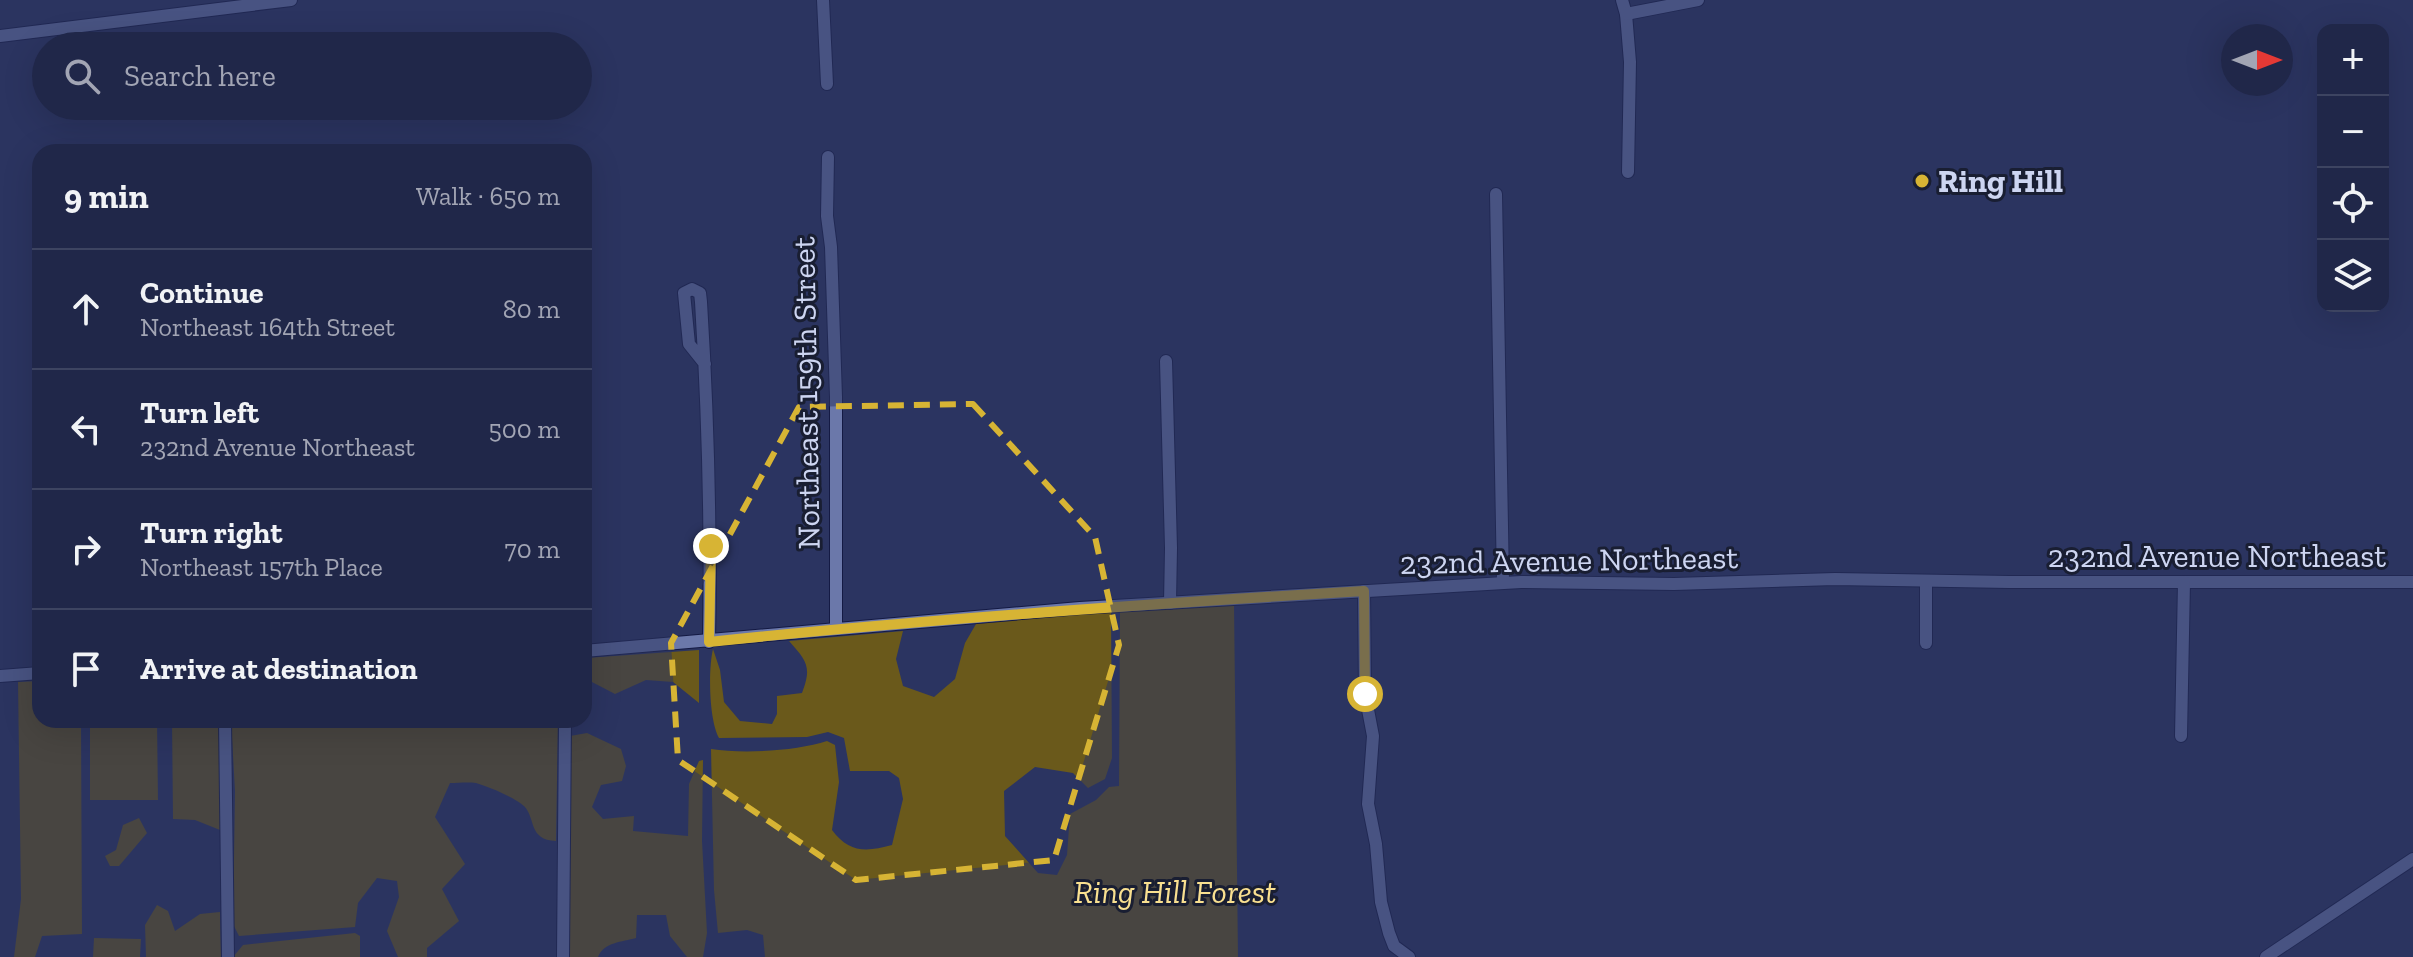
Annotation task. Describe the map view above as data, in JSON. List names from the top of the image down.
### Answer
{
  "streets": {
    "street": ["Northeast 159th Street", "232nd Avenue Northeast"]
  },
  "crossings": [
    ["Northeast 159th Street", "232nd Avenue Northeast"]
  ],
  "parks": ["Ring Hill Forest"],
  "places": ["Ring Hill"],
  "north": "right",
  "page": {
    "map_buttons": ["+", "−"],
    "search": "Search here",
    "heading": ["9 min", "Walk · 650 m"],
    "list": [
      ["Continue", "Northeast 164th Street", "80 m"],
      ["Turn left", "232nd Avenue Northeast", "500 m"],
      ["Turn right", "Northeast 157th Place", "70 m"],
      "Arrive at destination"
    ]
  }
}
